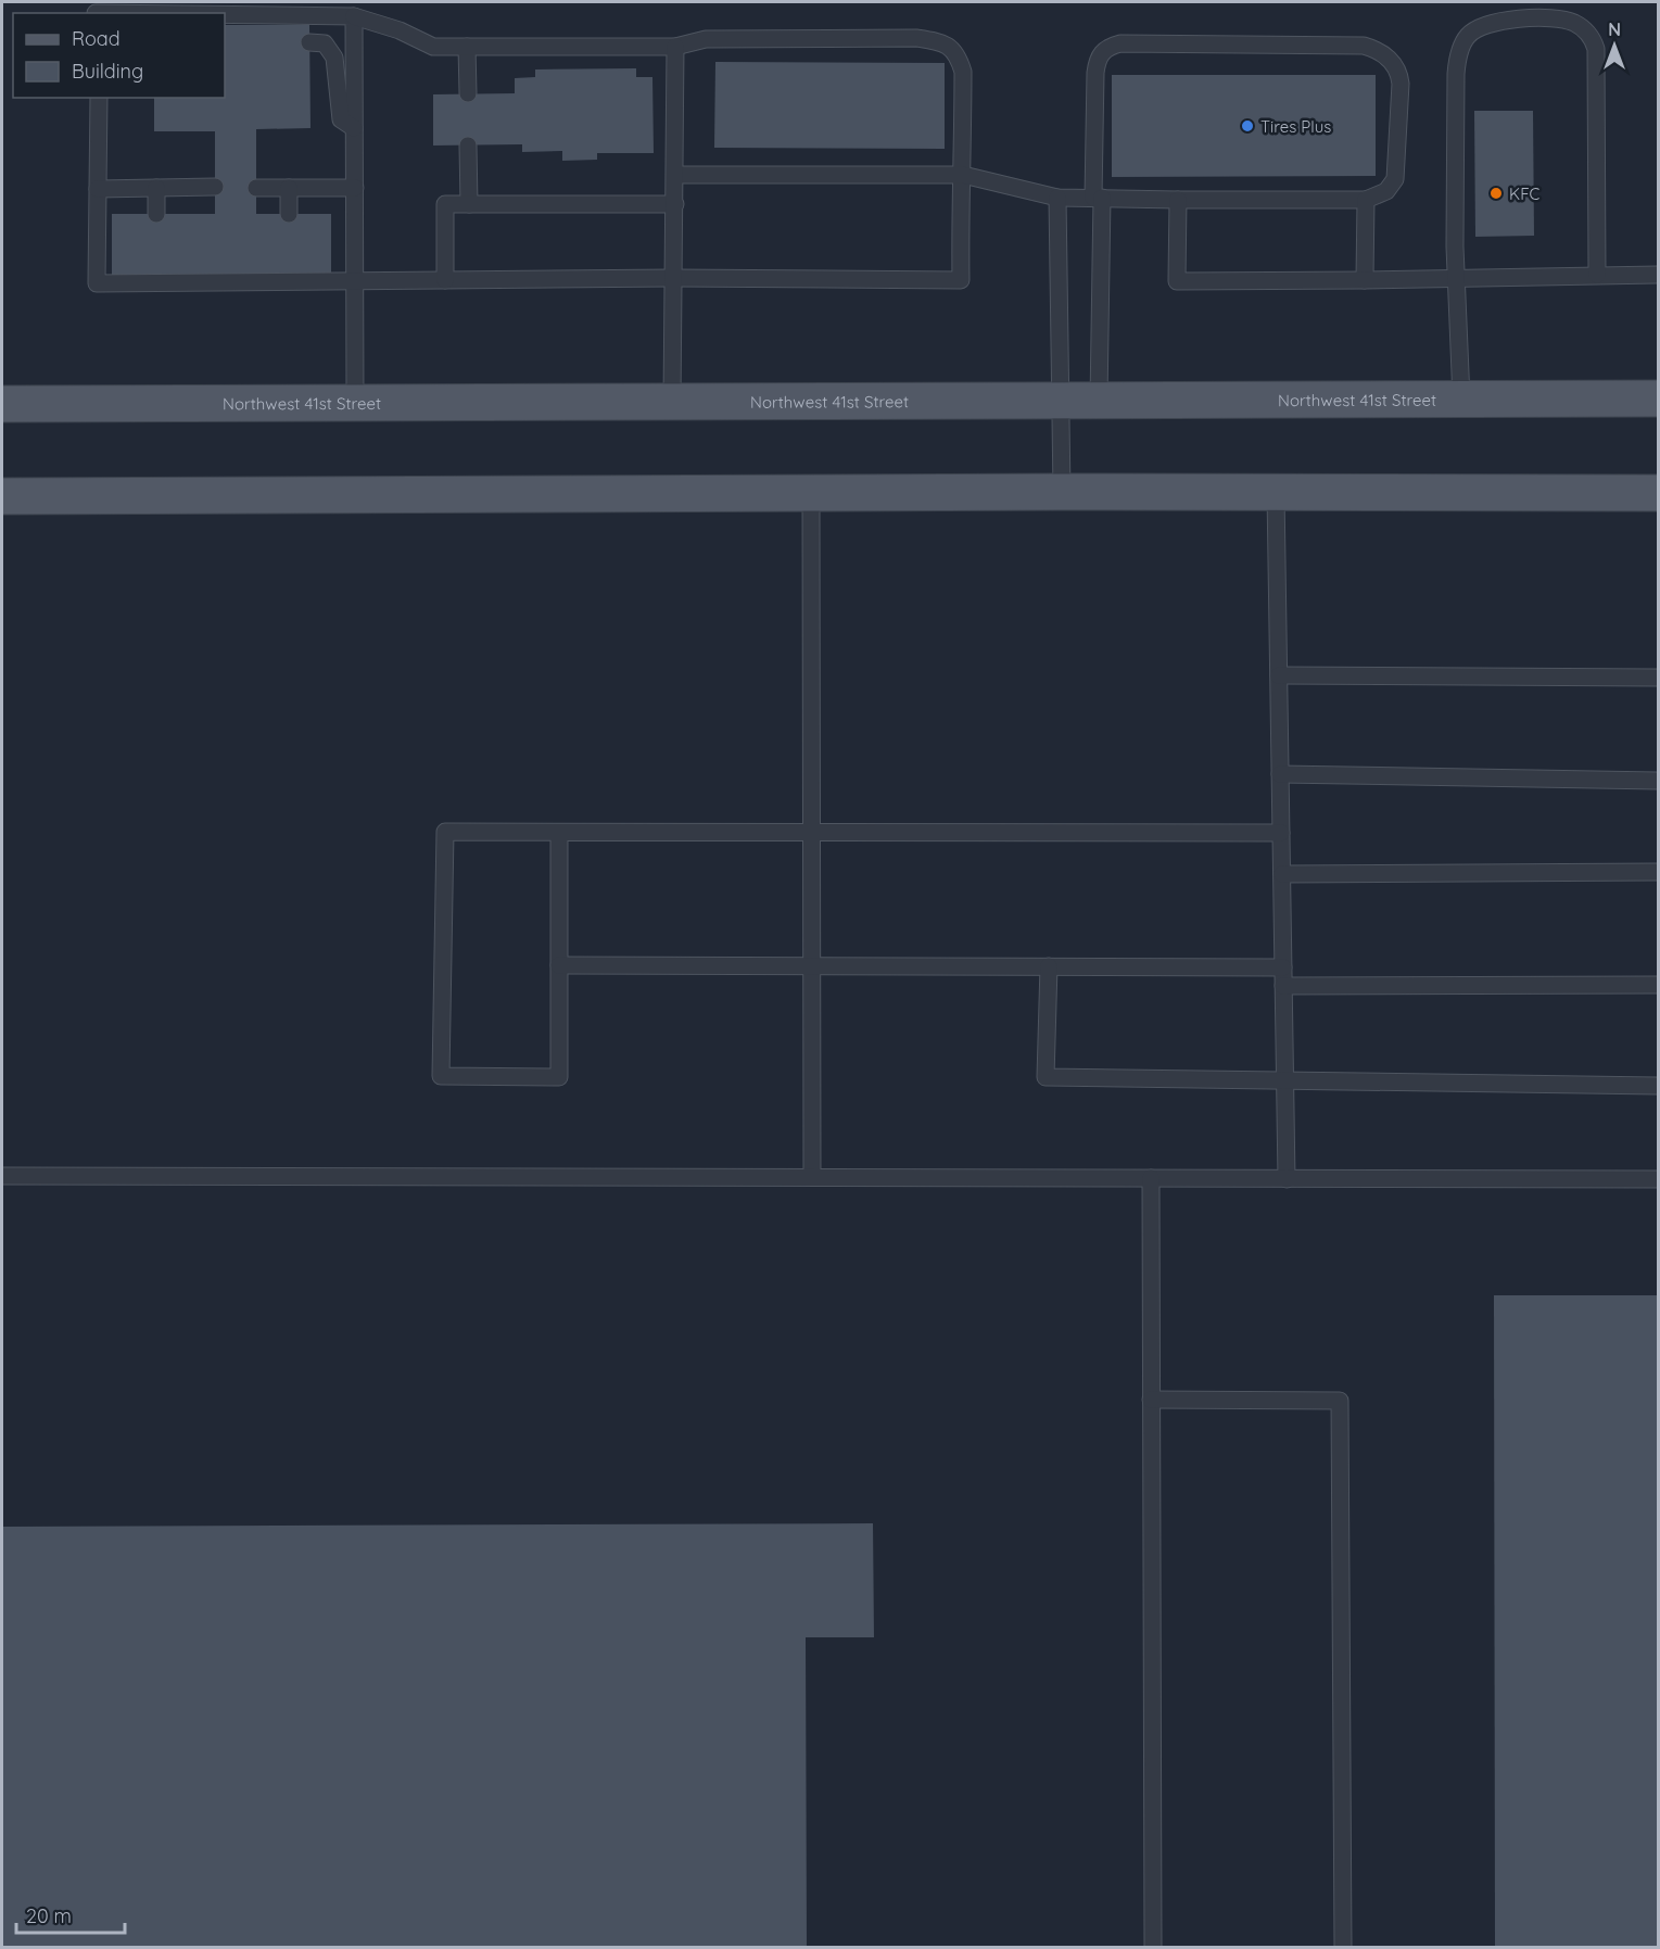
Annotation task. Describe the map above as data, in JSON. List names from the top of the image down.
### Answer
{
  "streets": {
    "main road": ["Northwest 41st Street"]
  },
  "places": ["Tires Plus", "KFC"],
  "legend": ["Road", "Building"],
  "scale_bar": "20 m",
  "north": "top"
}
